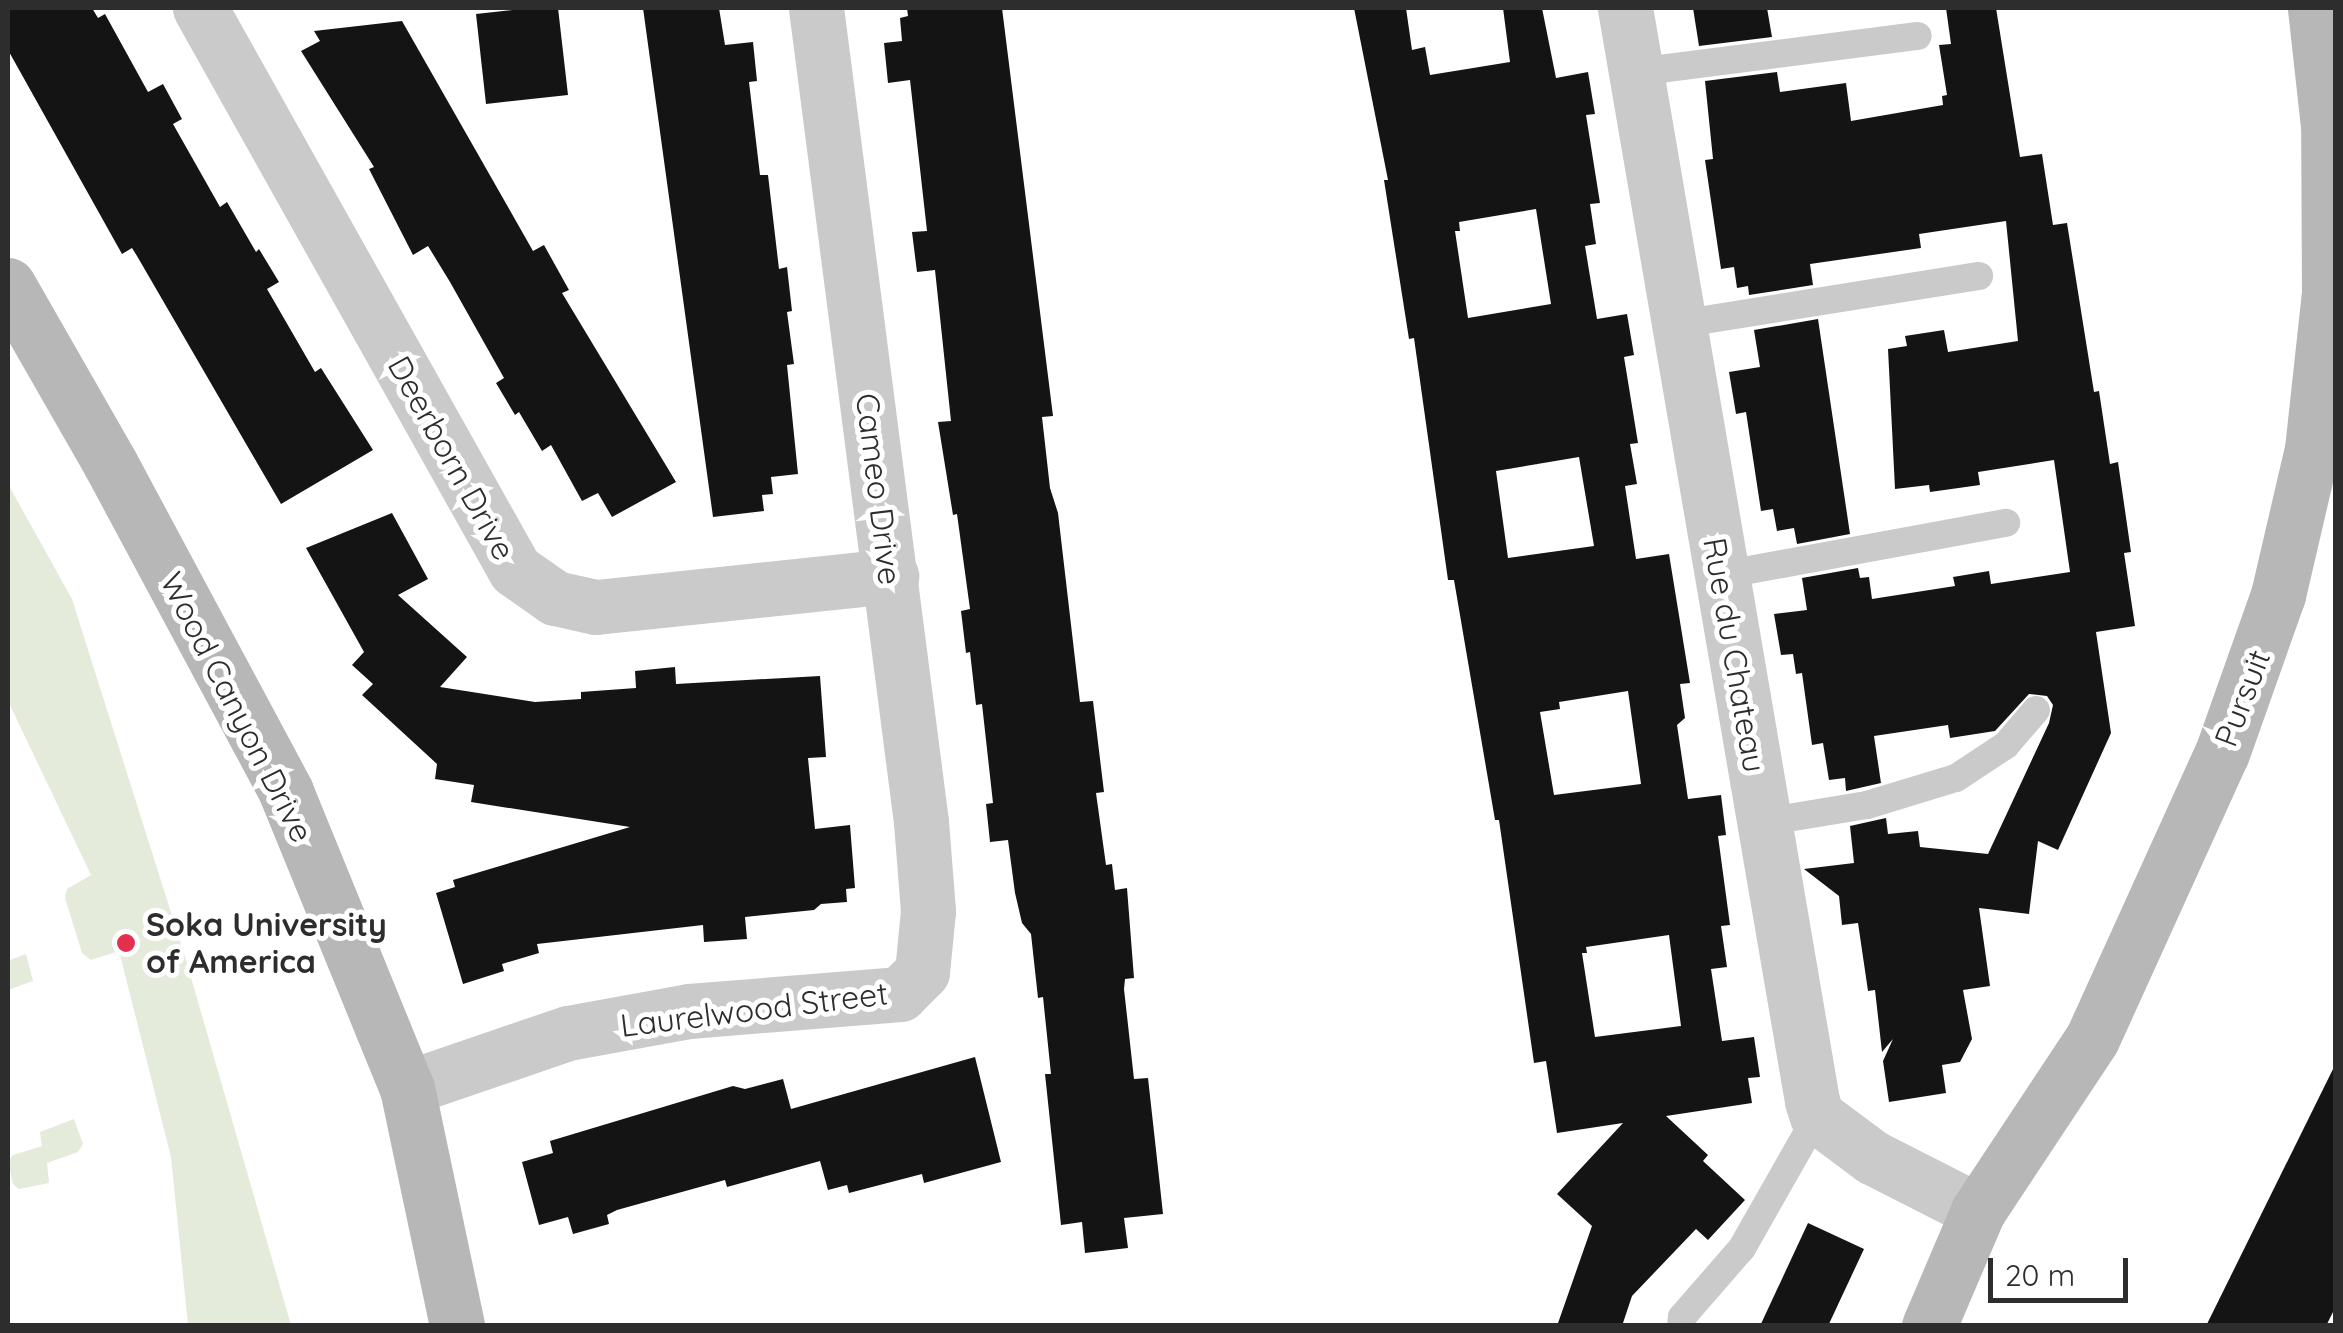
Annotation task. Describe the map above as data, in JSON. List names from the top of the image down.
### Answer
{
  "streets": {
    "street": [
      "Deerborn Drive",
      "Cameo Drive",
      "Rue du Chateau",
      "Pursuit",
      "Wood Canyon Drive",
      "Laurelwood Street"
    ]
  },
  "crossings": [
    ["Deerborn Drive", "Cameo Drive"],
    ["Cameo Drive", "Laurelwood Street"],
    ["Wood Canyon Drive", "Laurelwood Street"]
  ],
  "places": ["Soka University of America"],
  "scale_bar": "20 m"
}
